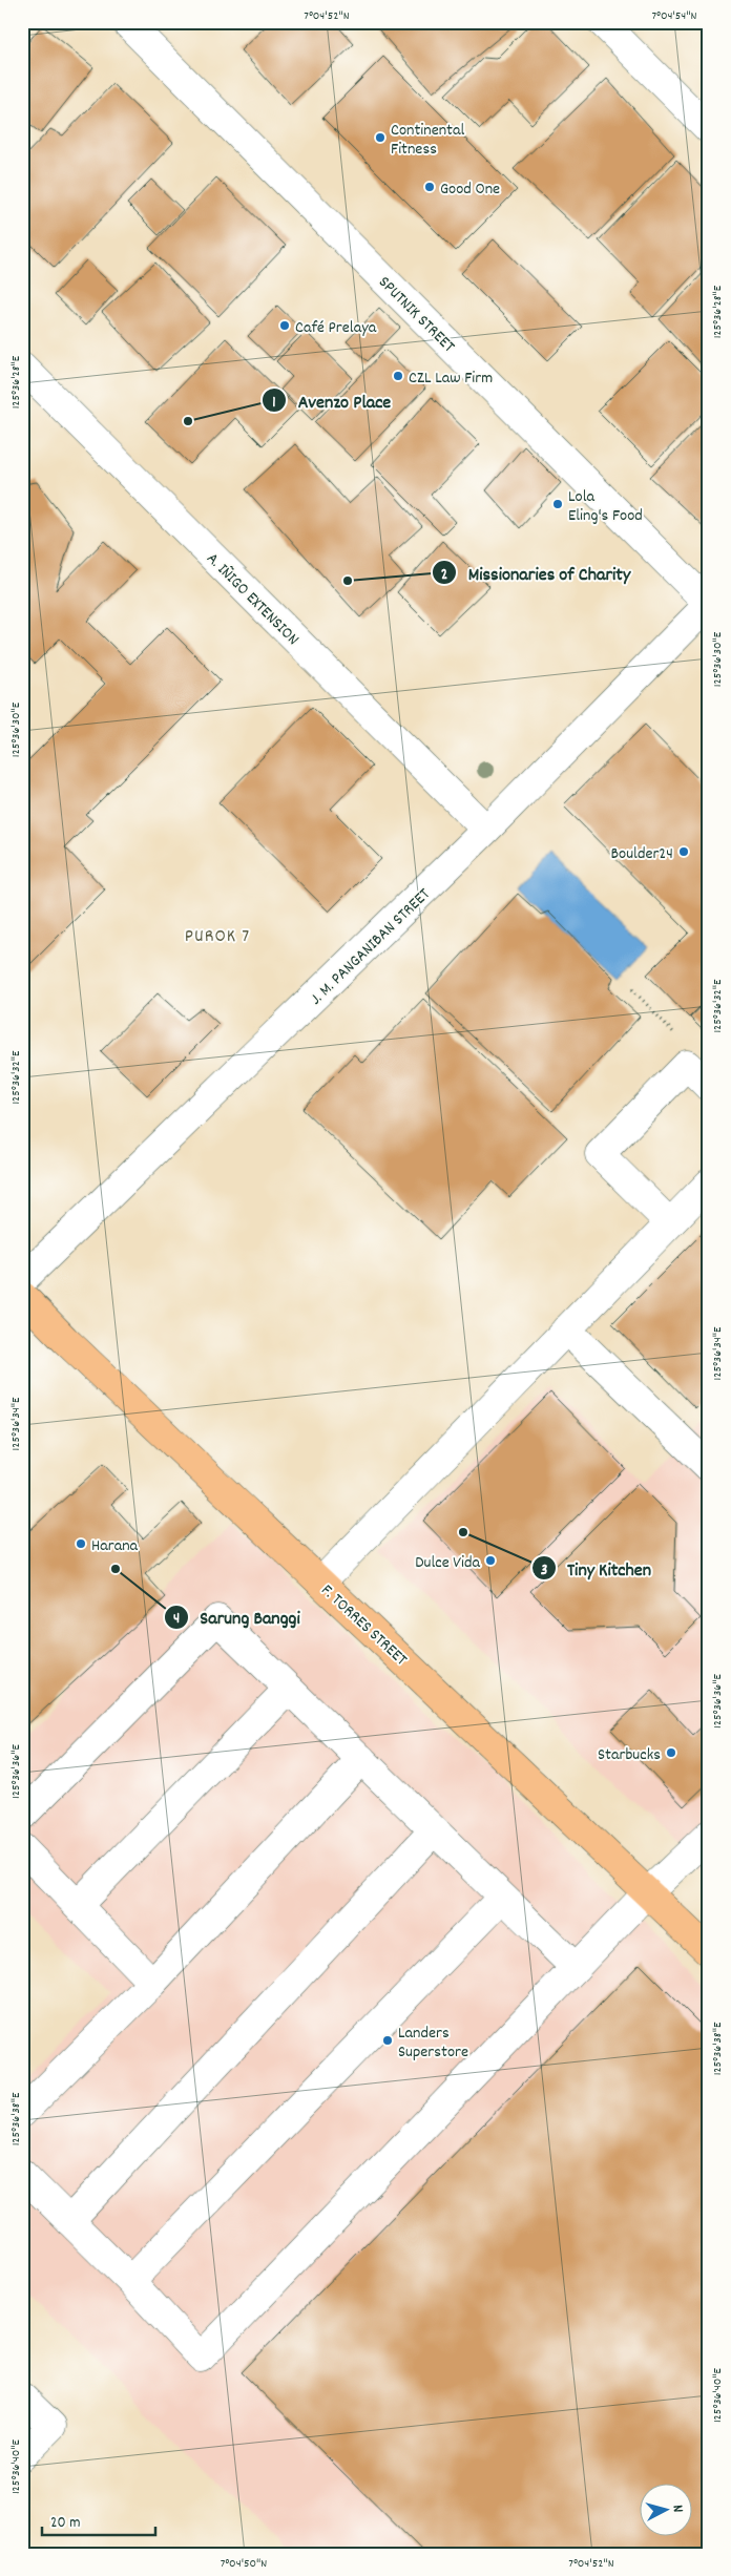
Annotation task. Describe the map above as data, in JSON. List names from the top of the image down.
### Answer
{
  "streets": {
    "main road": ["F. TORRES STREET"],
    "street": ["SPUTNIK STREET", "A. IÑIGO EXTENSION", "J. M. PANGANIBAN STREET"]
  },
  "crossings": [
    ["SPUTNIK STREET", "J. M. PANGANIBAN STREET"],
    ["A. IÑIGO EXTENSION", "J. M. PANGANIBAN STREET"]
  ],
  "districts": ["PUROK 7"],
  "places": [
    "Continental Fitness",
    "Good One",
    "Café Prelaya",
    "CZL Law Firm",
    "Avenzo Place",
    "Lola Eling's Food",
    "Missionaries of Charity",
    "Boulder24",
    "Tiny Kitchen",
    "Harana",
    "Dulce Vida",
    "Sarung Banggi",
    "Starbucks",
    "Landers Superstore"
  ],
  "scale_bar": "20 m",
  "north": "right",
  "coordinates": [
    "7°04'52\"N",
    "7°04'54\"N",
    "125°36'28\"E",
    "125°36'30\"E",
    "125°36'32\"E",
    "125°36'34\"E",
    "125°36'36\"E",
    "125°36'38\"E",
    "125°36'40\"E",
    "7°04'50\"N"
  ]
}
